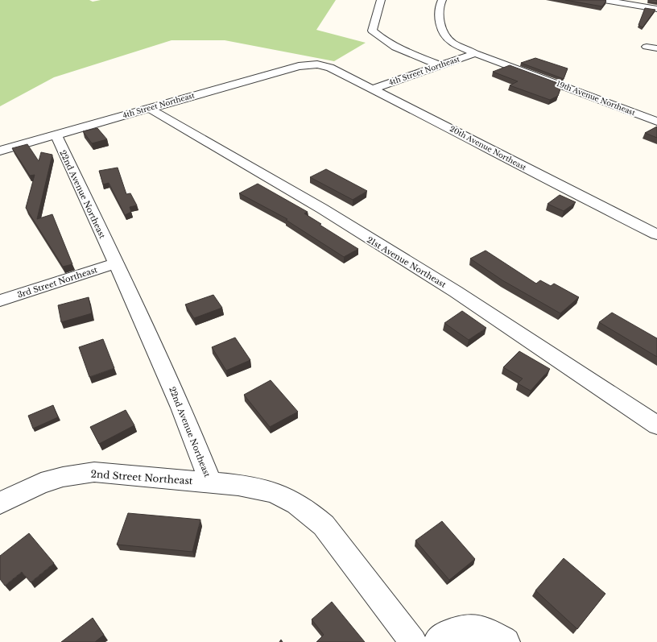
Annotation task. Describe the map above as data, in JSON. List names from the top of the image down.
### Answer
{
  "streets": {
    "street": [
      "4th Street Northeast",
      "19th Avenue Northeast",
      "20th Avenue Northeast",
      "22nd Avenue Northeast",
      "21st Avenue Northeast",
      "3rd Street Northeast",
      "2nd Street Northeast"
    ]
  },
  "crossings": [
    ["4th Street Northeast", "19th Avenue Northeast"],
    ["4th Street Northeast", "20th Avenue Northeast"],
    ["4th Street Northeast", "22nd Avenue Northeast"],
    ["4th Street Northeast", "21st Avenue Northeast"],
    ["22nd Avenue Northeast", "3rd Street Northeast"],
    ["22nd Avenue Northeast", "2nd Street Northeast"]
  ]
}
